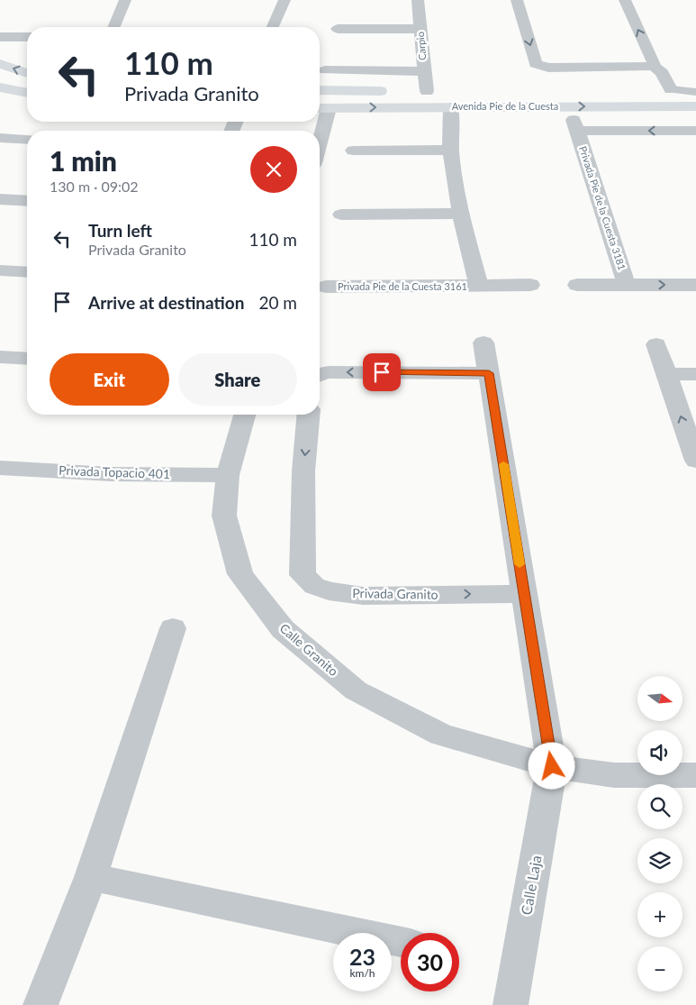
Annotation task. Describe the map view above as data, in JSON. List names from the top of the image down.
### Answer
{
  "streets": {
    "main road": ["Avenida Pie de la Cuesta"],
    "street": [
      "Carpio",
      "Privada Pie de la Cuesta 3181",
      "Privada Pie de la Cuesta 3161",
      "Privada Topacio 401",
      "Privada Granito",
      "Calle Granito",
      "Calle Laja"
    ]
  },
  "crossings": [
    ["Avenida Pie de la Cuesta", "Privada Pie de la Cuesta 3161"],
    ["Privada Topacio 401", "Calle Granito"],
    ["Calle Granito", "Calle Laja"]
  ],
  "north": "right",
  "page": {
    "turn": ["110 m", "Privada Granito"],
    "heading": ["1 min", "130 m · 09:02"],
    "list": [
      {
        "name": "Turn left",
        "note": "Privada Granito",
        "value": "110 m"
      },
      {
        "name": "Arrive at destination",
        "value": "20 m"
      }
    ],
    "buttons": ["Exit", "Share"],
    "map_buttons": ["+", "−"],
    "speed": "23 km/h",
    "limit": "30"
  }
}
